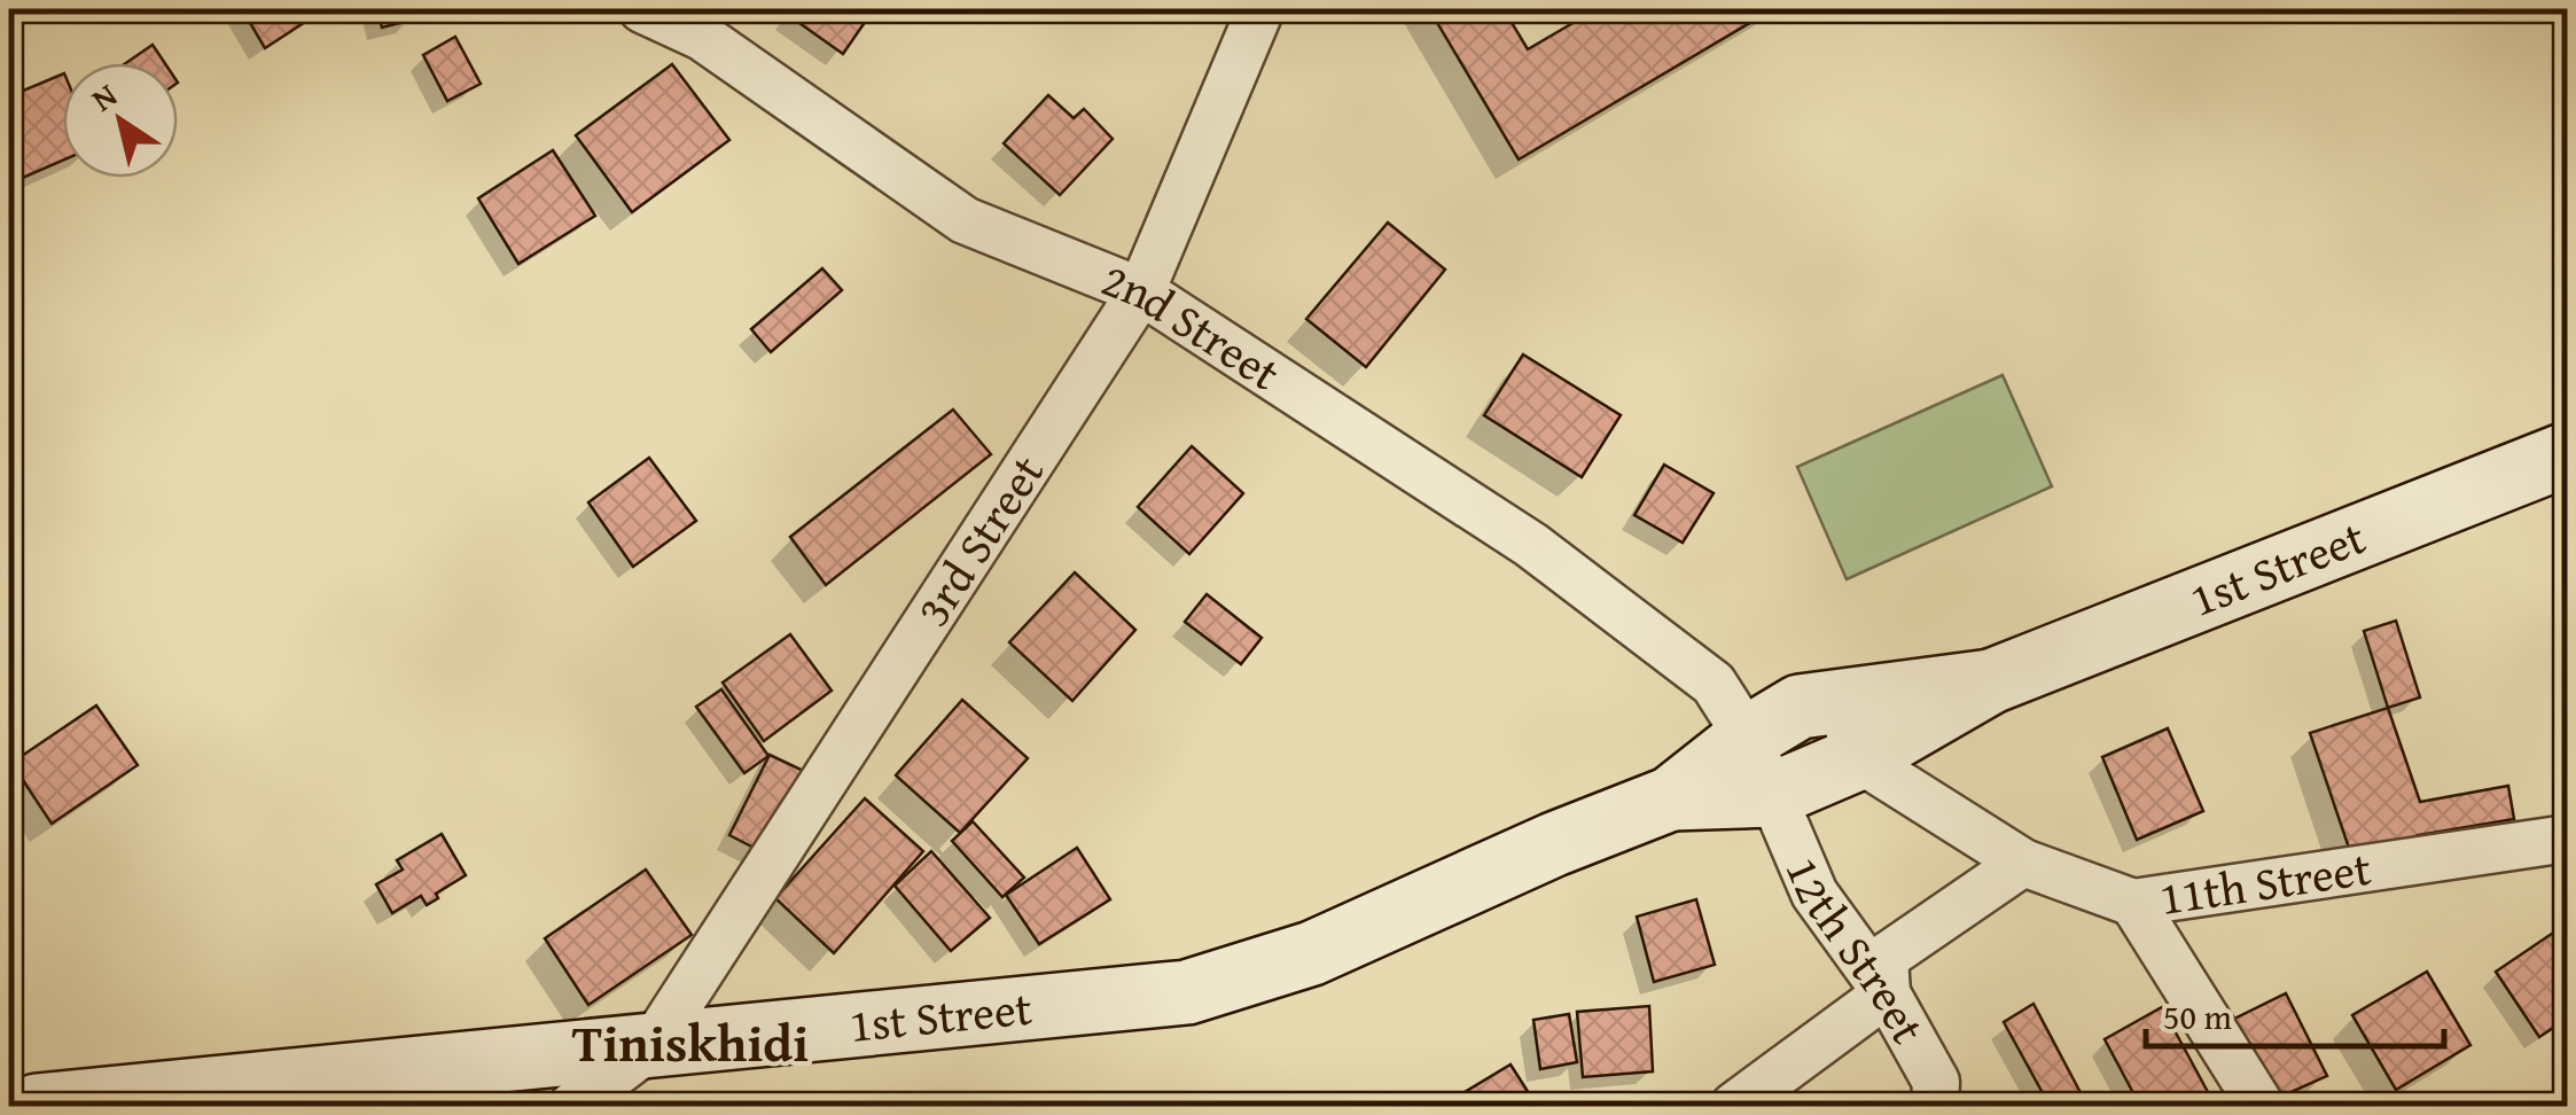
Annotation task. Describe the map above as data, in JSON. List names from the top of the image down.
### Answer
{
  "streets": {
    "main road": ["1st Street"],
    "street": [
      "2nd Street",
      "3rd Street",
      "11th Street",
      "12th Street"
    ]
  },
  "crossings": [
    ["2nd Street", "3rd Street"],
    ["2nd Street", "1st Street"],
    ["2nd Street", "12th Street"],
    ["3rd Street", "1st Street"],
    ["1st Street", "11th Street"],
    ["1st Street", "12th Street"]
  ],
  "districts": ["Tiniskhidi"],
  "scale_bar": "50 m",
  "north": "top left"
}
